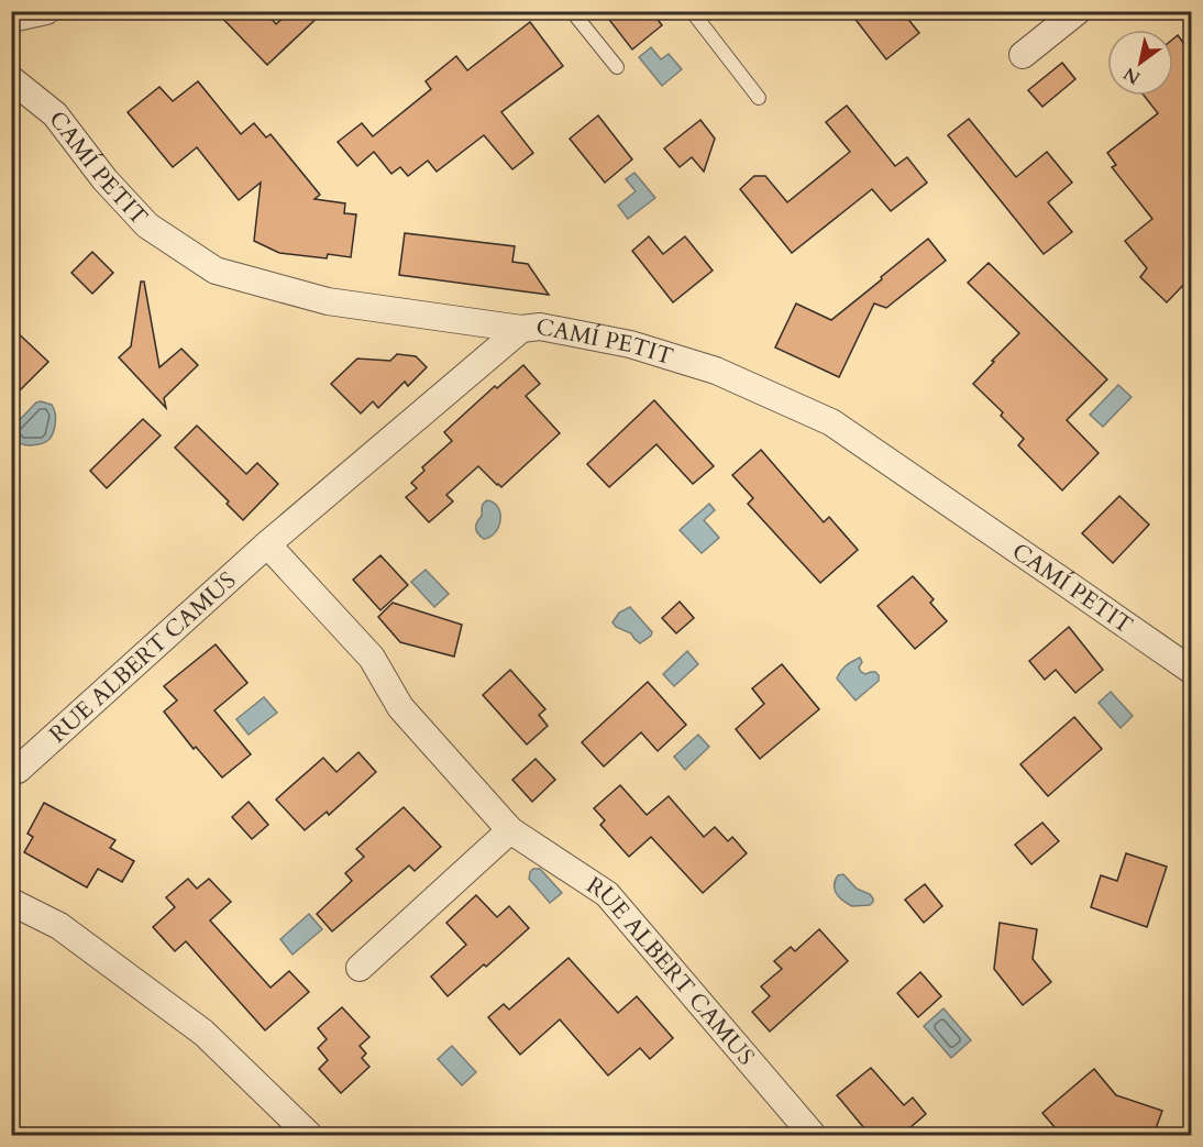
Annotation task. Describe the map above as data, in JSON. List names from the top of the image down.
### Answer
{
  "streets": {
    "street": ["CAMÍ PETIT", "RUE ALBERT CAMUS"]
  },
  "crossings": [
    ["CAMÍ PETIT", "RUE ALBERT CAMUS"]
  ],
  "north": "bottom left"
}
